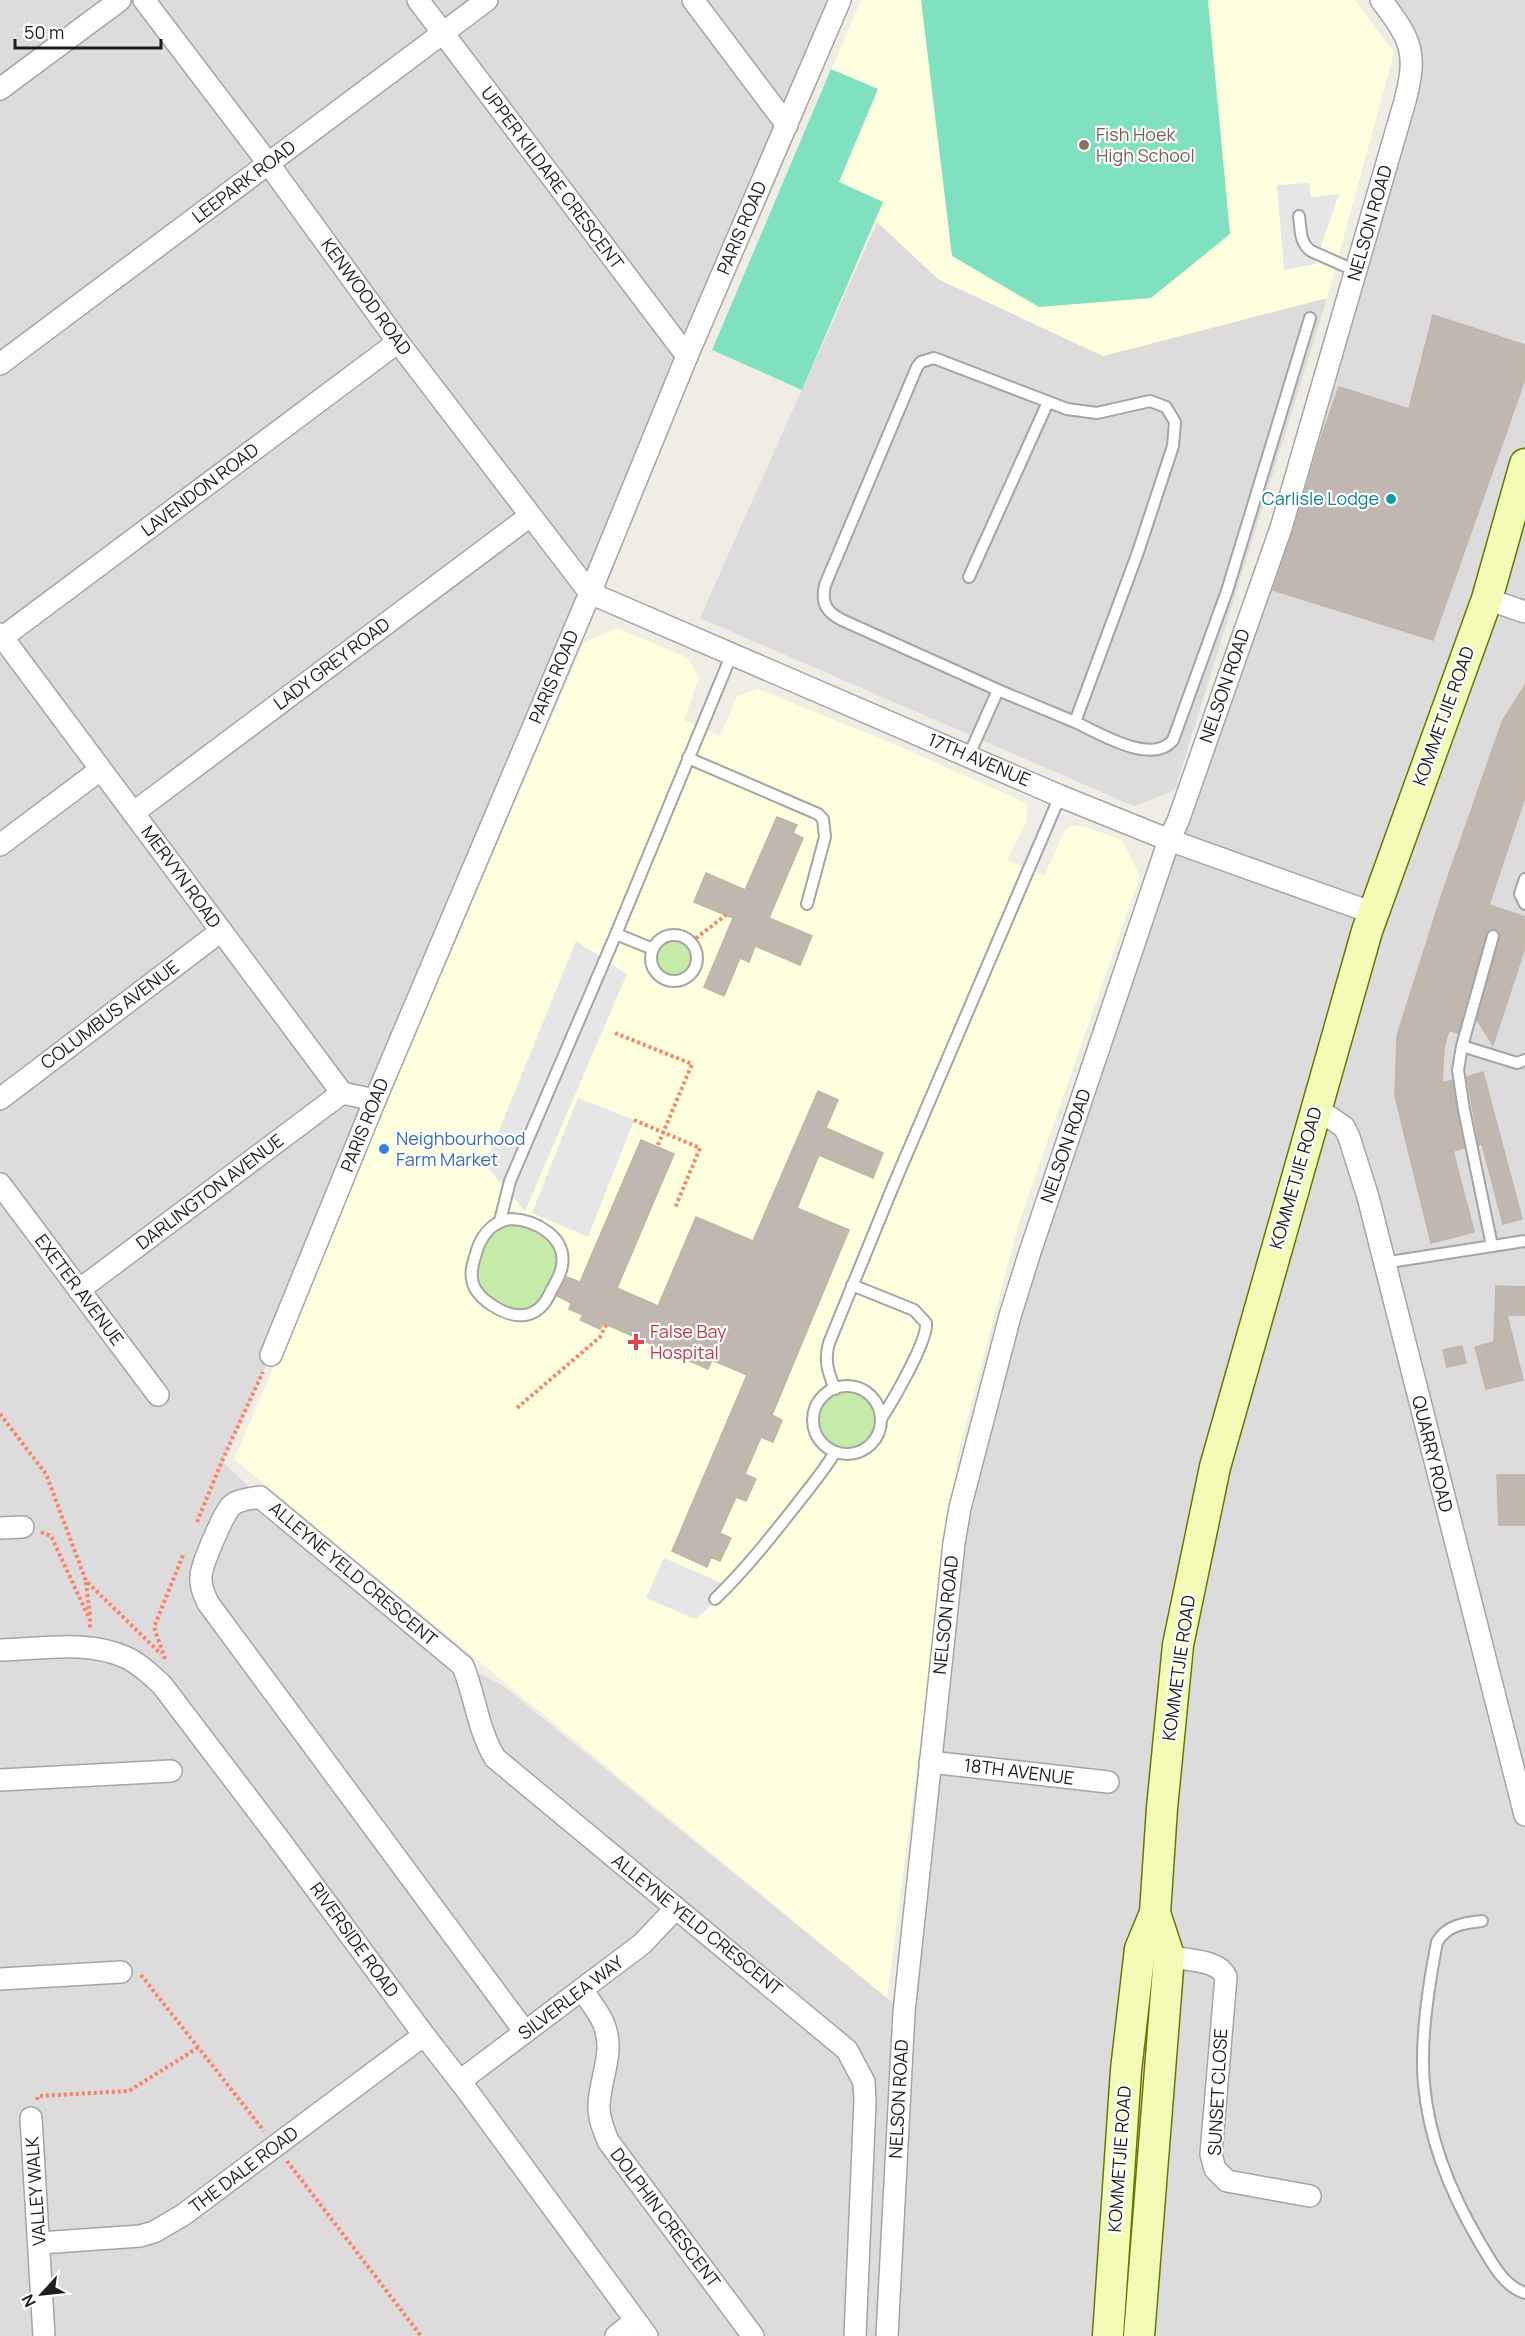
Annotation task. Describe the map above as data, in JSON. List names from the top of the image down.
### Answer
{
  "streets": {
    "main road": ["KOMMETJIE ROAD"],
    "street": [
      "UPPER KILDARE CRESCENT",
      "LEEPARK ROAD",
      "NELSON ROAD",
      "PARIS ROAD",
      "KENWOOD ROAD",
      "LAVENDON ROAD",
      "LADY GREY ROAD",
      "17TH AVENUE",
      "MERVYN ROAD",
      "COLUMBUS AVENUE",
      "DARLINGTON AVENUE",
      "EXETER AVENUE",
      "QUARRY ROAD",
      "ALLEYNE YELD CRESCENT",
      "18TH AVENUE",
      "RIVERSIDE ROAD",
      "SILVERLEA WAY",
      "SUNSET CLOSE",
      "THE DALE ROAD",
      "VALLEY WALK",
      "DOLPHIN CRESCENT"
    ]
  },
  "crossings": [
    ["UPPER KILDARE CRESCENT", "LEEPARK ROAD"],
    ["UPPER KILDARE CRESCENT", "PARIS ROAD"],
    ["LEEPARK ROAD", "KENWOOD ROAD"],
    ["NELSON ROAD", "17TH AVENUE"],
    ["NELSON ROAD", "18TH AVENUE"],
    ["PARIS ROAD", "KENWOOD ROAD"],
    ["PARIS ROAD", "17TH AVENUE"],
    ["KENWOOD ROAD", "LAVENDON ROAD"],
    ["KENWOOD ROAD", "LADY GREY ROAD"],
    ["KENWOOD ROAD", "17TH AVENUE"],
    ["LAVENDON ROAD", "MERVYN ROAD"],
    ["LADY GREY ROAD", "MERVYN ROAD"],
    ["KOMMETJIE ROAD", "17TH AVENUE"],
    ["KOMMETJIE ROAD", "QUARRY ROAD"],
    ["KOMMETJIE ROAD", "SUNSET CLOSE"],
    ["MERVYN ROAD", "COLUMBUS AVENUE"],
    ["MERVYN ROAD", "DARLINGTON AVENUE"],
    ["DARLINGTON AVENUE", "EXETER AVENUE"],
    ["ALLEYNE YELD CRESCENT", "SILVERLEA WAY"],
    ["RIVERSIDE ROAD", "SILVERLEA WAY"],
    ["RIVERSIDE ROAD", "THE DALE ROAD"],
    ["SILVERLEA WAY", "DOLPHIN CRESCENT"],
    ["THE DALE ROAD", "VALLEY WALK"]
  ],
  "places": {
    "other": ["Fish Hoek High School", "Carlisle Lodge", "Neighbourhood Farm Market"],
    "health": ["False Bay Hospital"]
  },
  "scale_bar": "50 m",
  "north": "bottom left"
}
